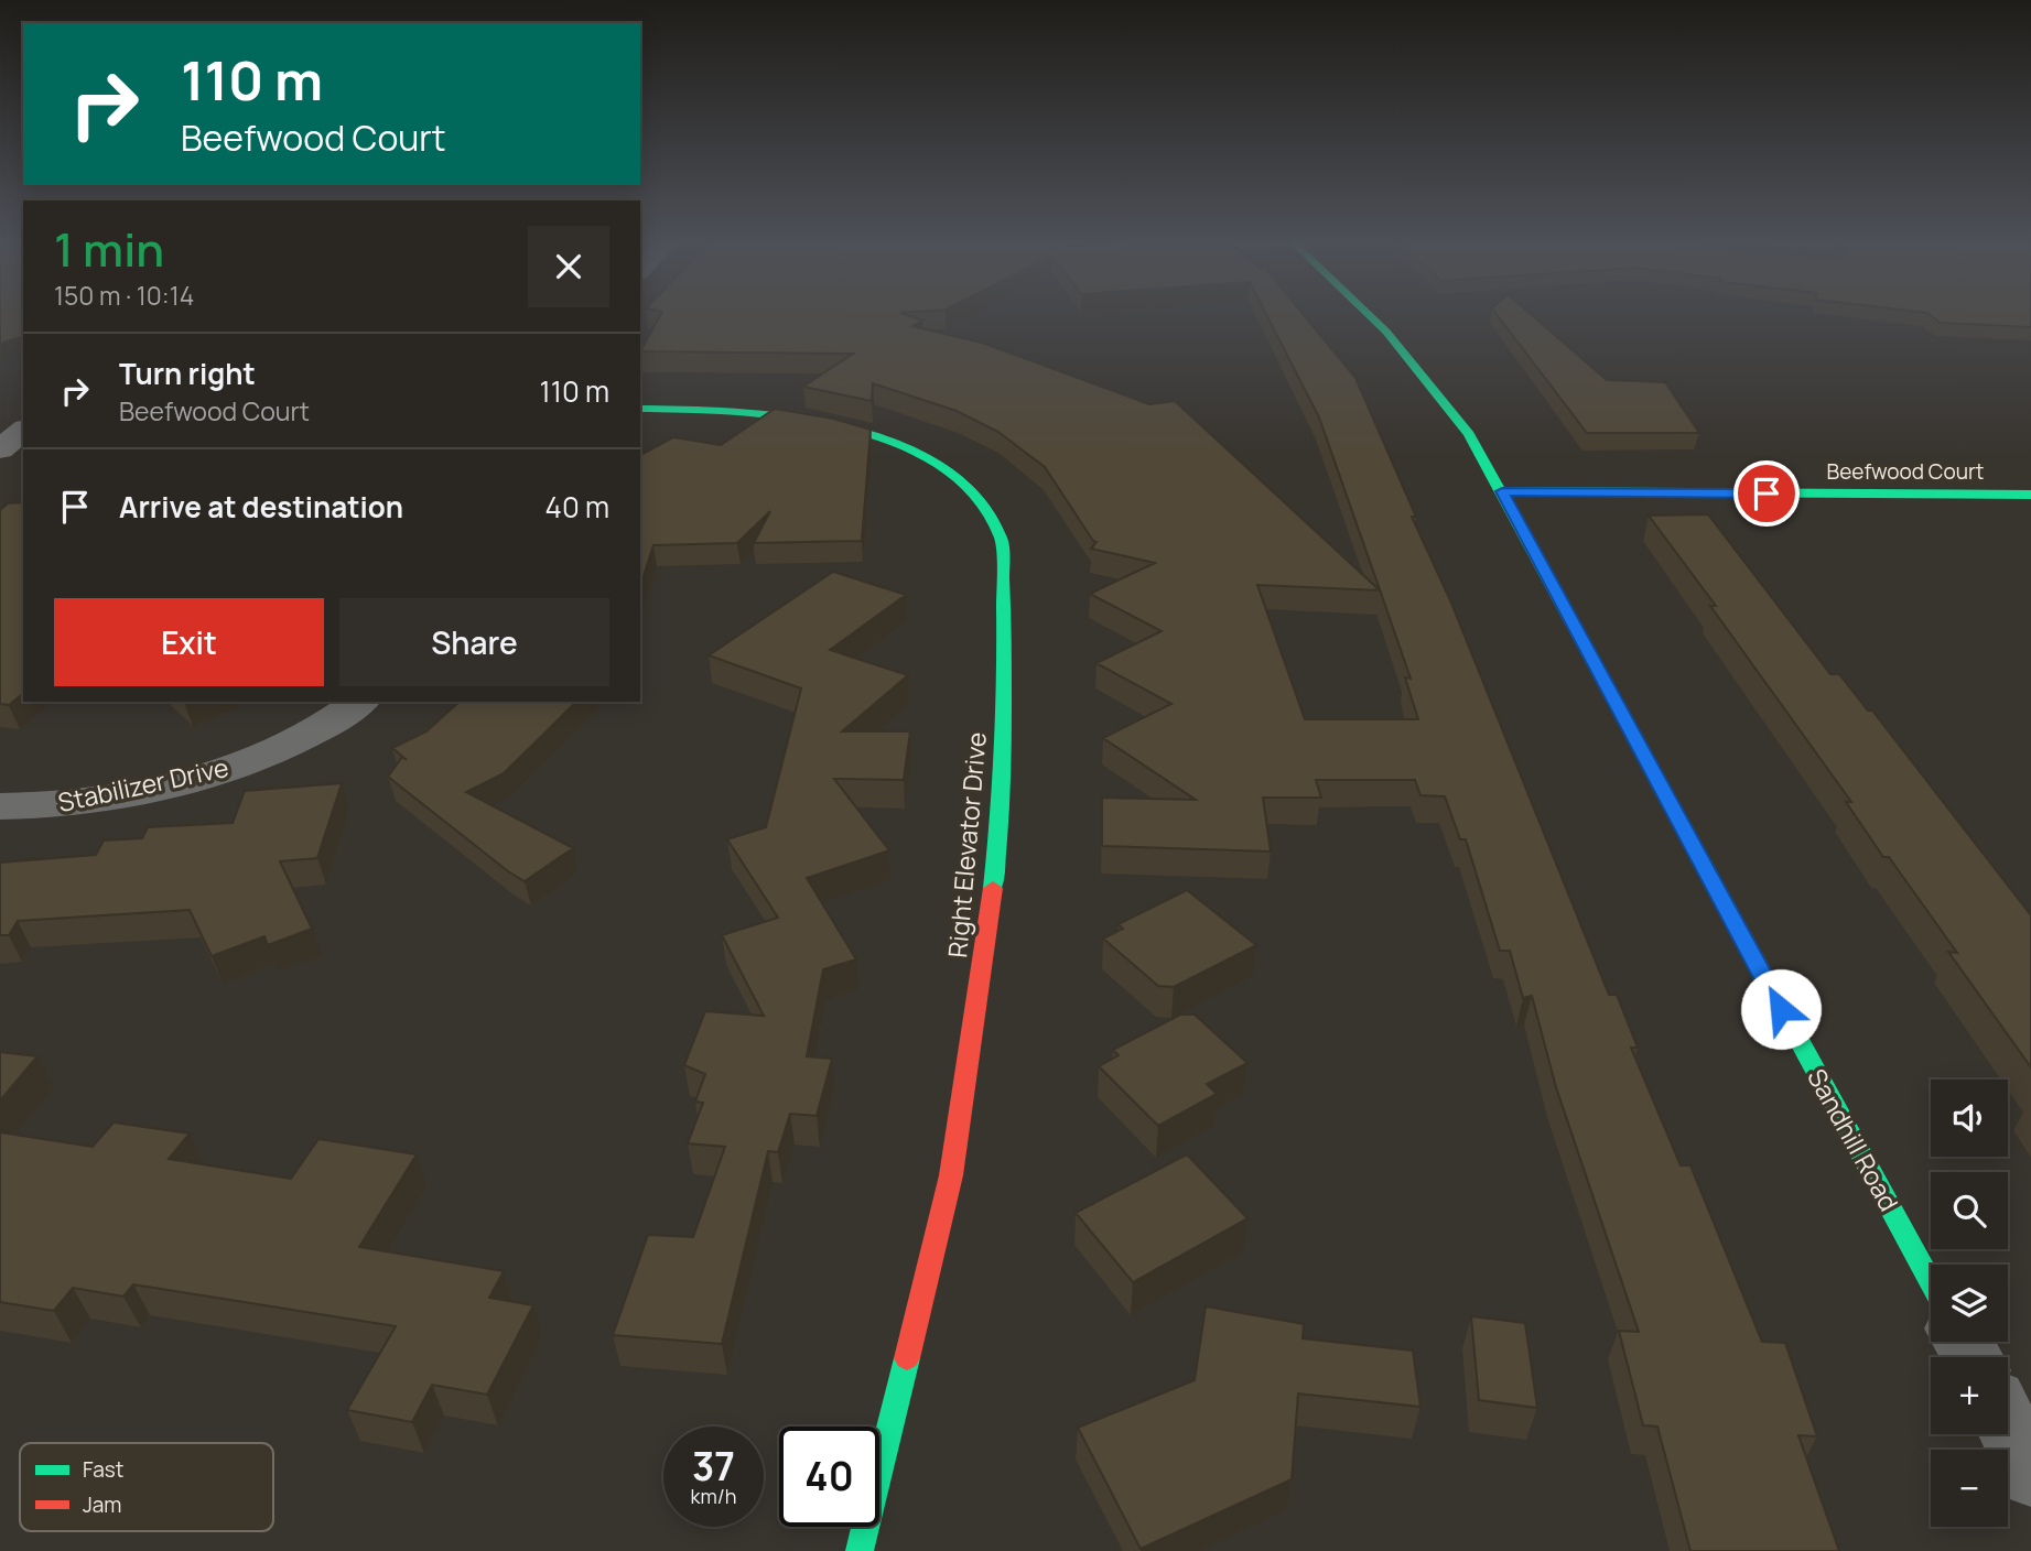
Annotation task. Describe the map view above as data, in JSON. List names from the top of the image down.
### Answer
{
  "streets": {
    "street": [
      "Beefwood Court",
      "Stabilizer Drive",
      "Right Elevator Drive",
      "Sandhill Road"
    ]
  },
  "crossings": [
    ["Beefwood Court", "Sandhill Road"]
  ],
  "legend": ["Fast", "Jam"],
  "page": {
    "turn": ["110 m", "Beefwood Court"],
    "heading": ["1 min", "150 m · 10:14"],
    "list": [
      {
        "name": "Turn right",
        "note": "Beefwood Court",
        "value": "110 m"
      },
      {
        "name": "Arrive at destination",
        "value": "40 m"
      }
    ],
    "buttons": ["Exit", "Share"],
    "map_buttons": ["+", "−"],
    "speed": "37 km/h",
    "limit": "40"
  }
}
